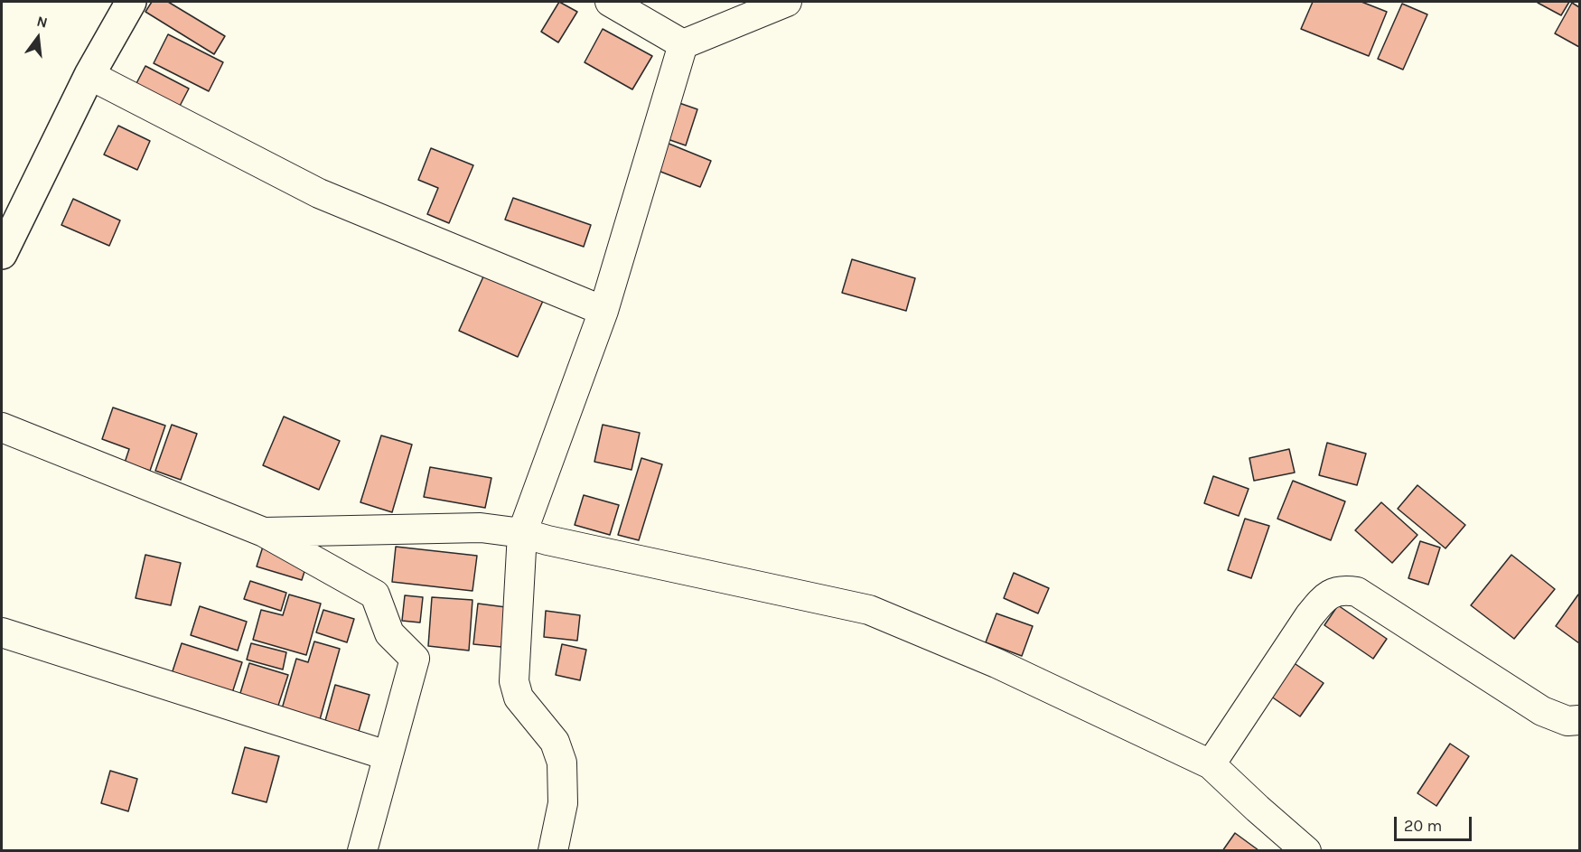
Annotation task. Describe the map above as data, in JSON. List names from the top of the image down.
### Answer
{
  "scale_bar": "20 m",
  "north": "top"
}
